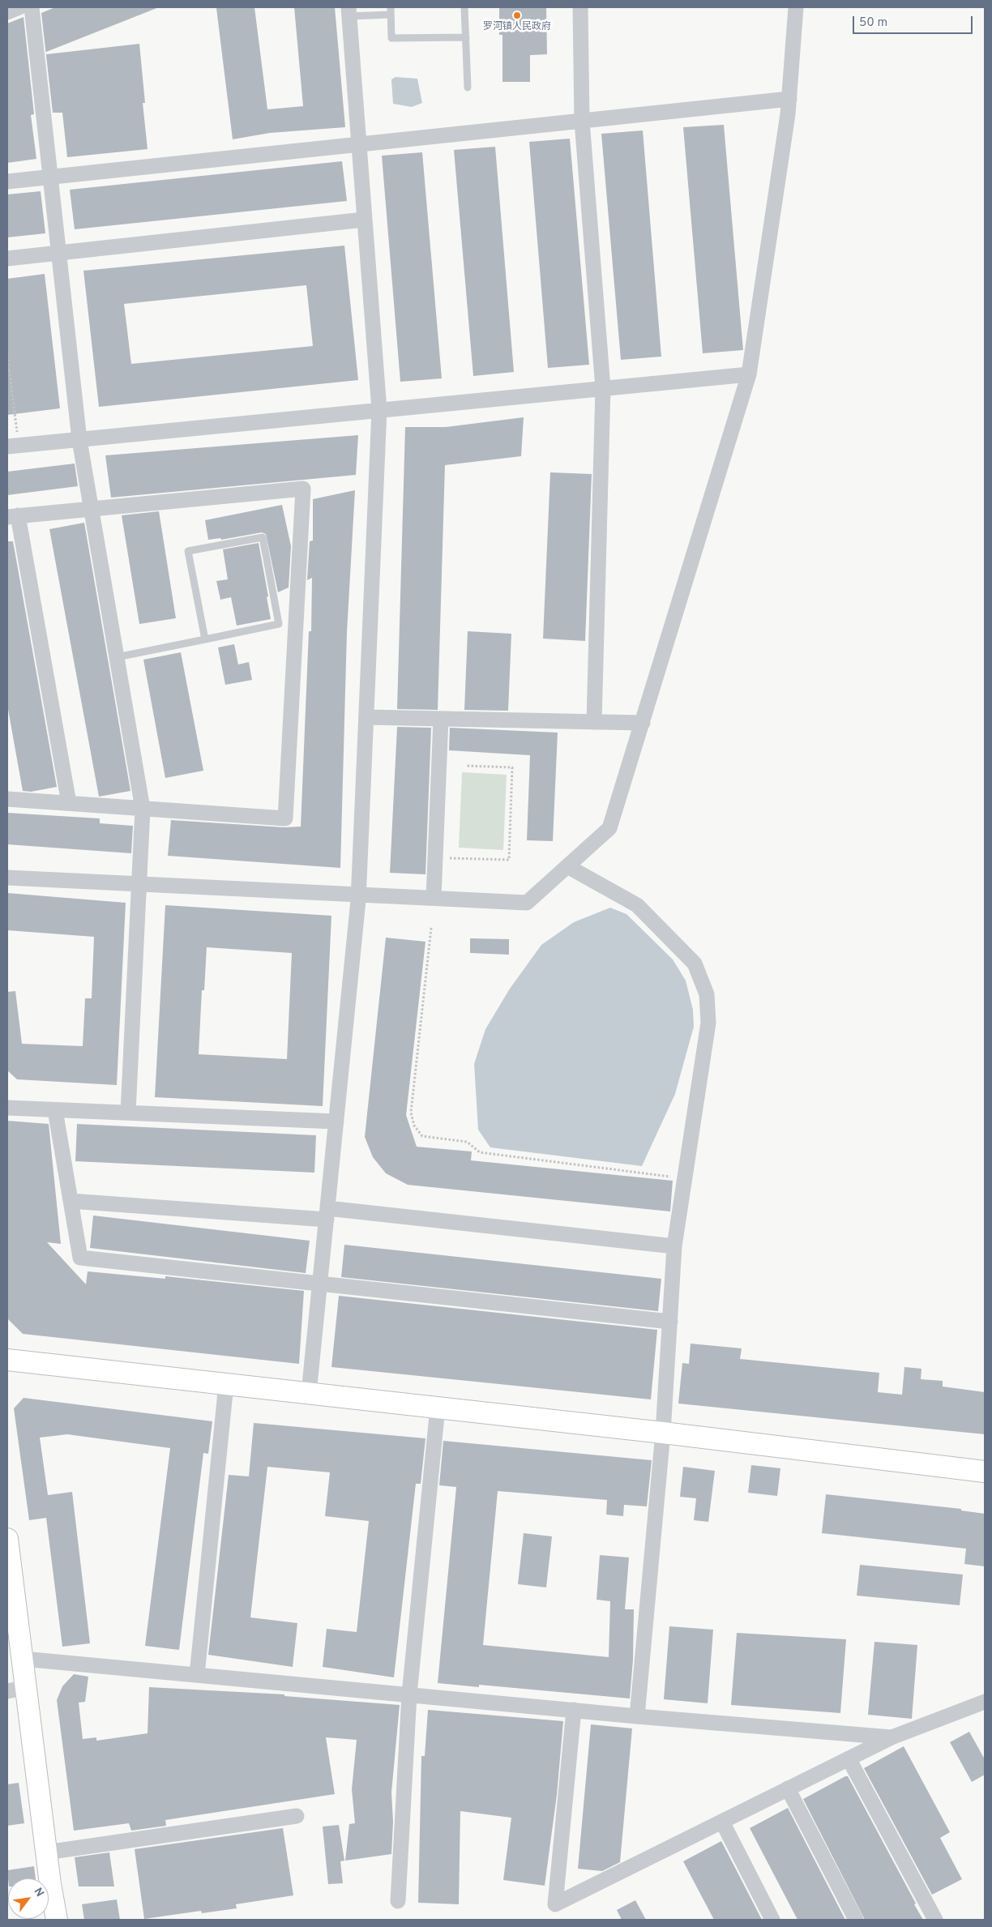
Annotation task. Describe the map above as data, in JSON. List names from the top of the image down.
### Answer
{
  "places": ["罗河镇人民政府"],
  "scale_bar": "50 m",
  "north": "top right"
}
